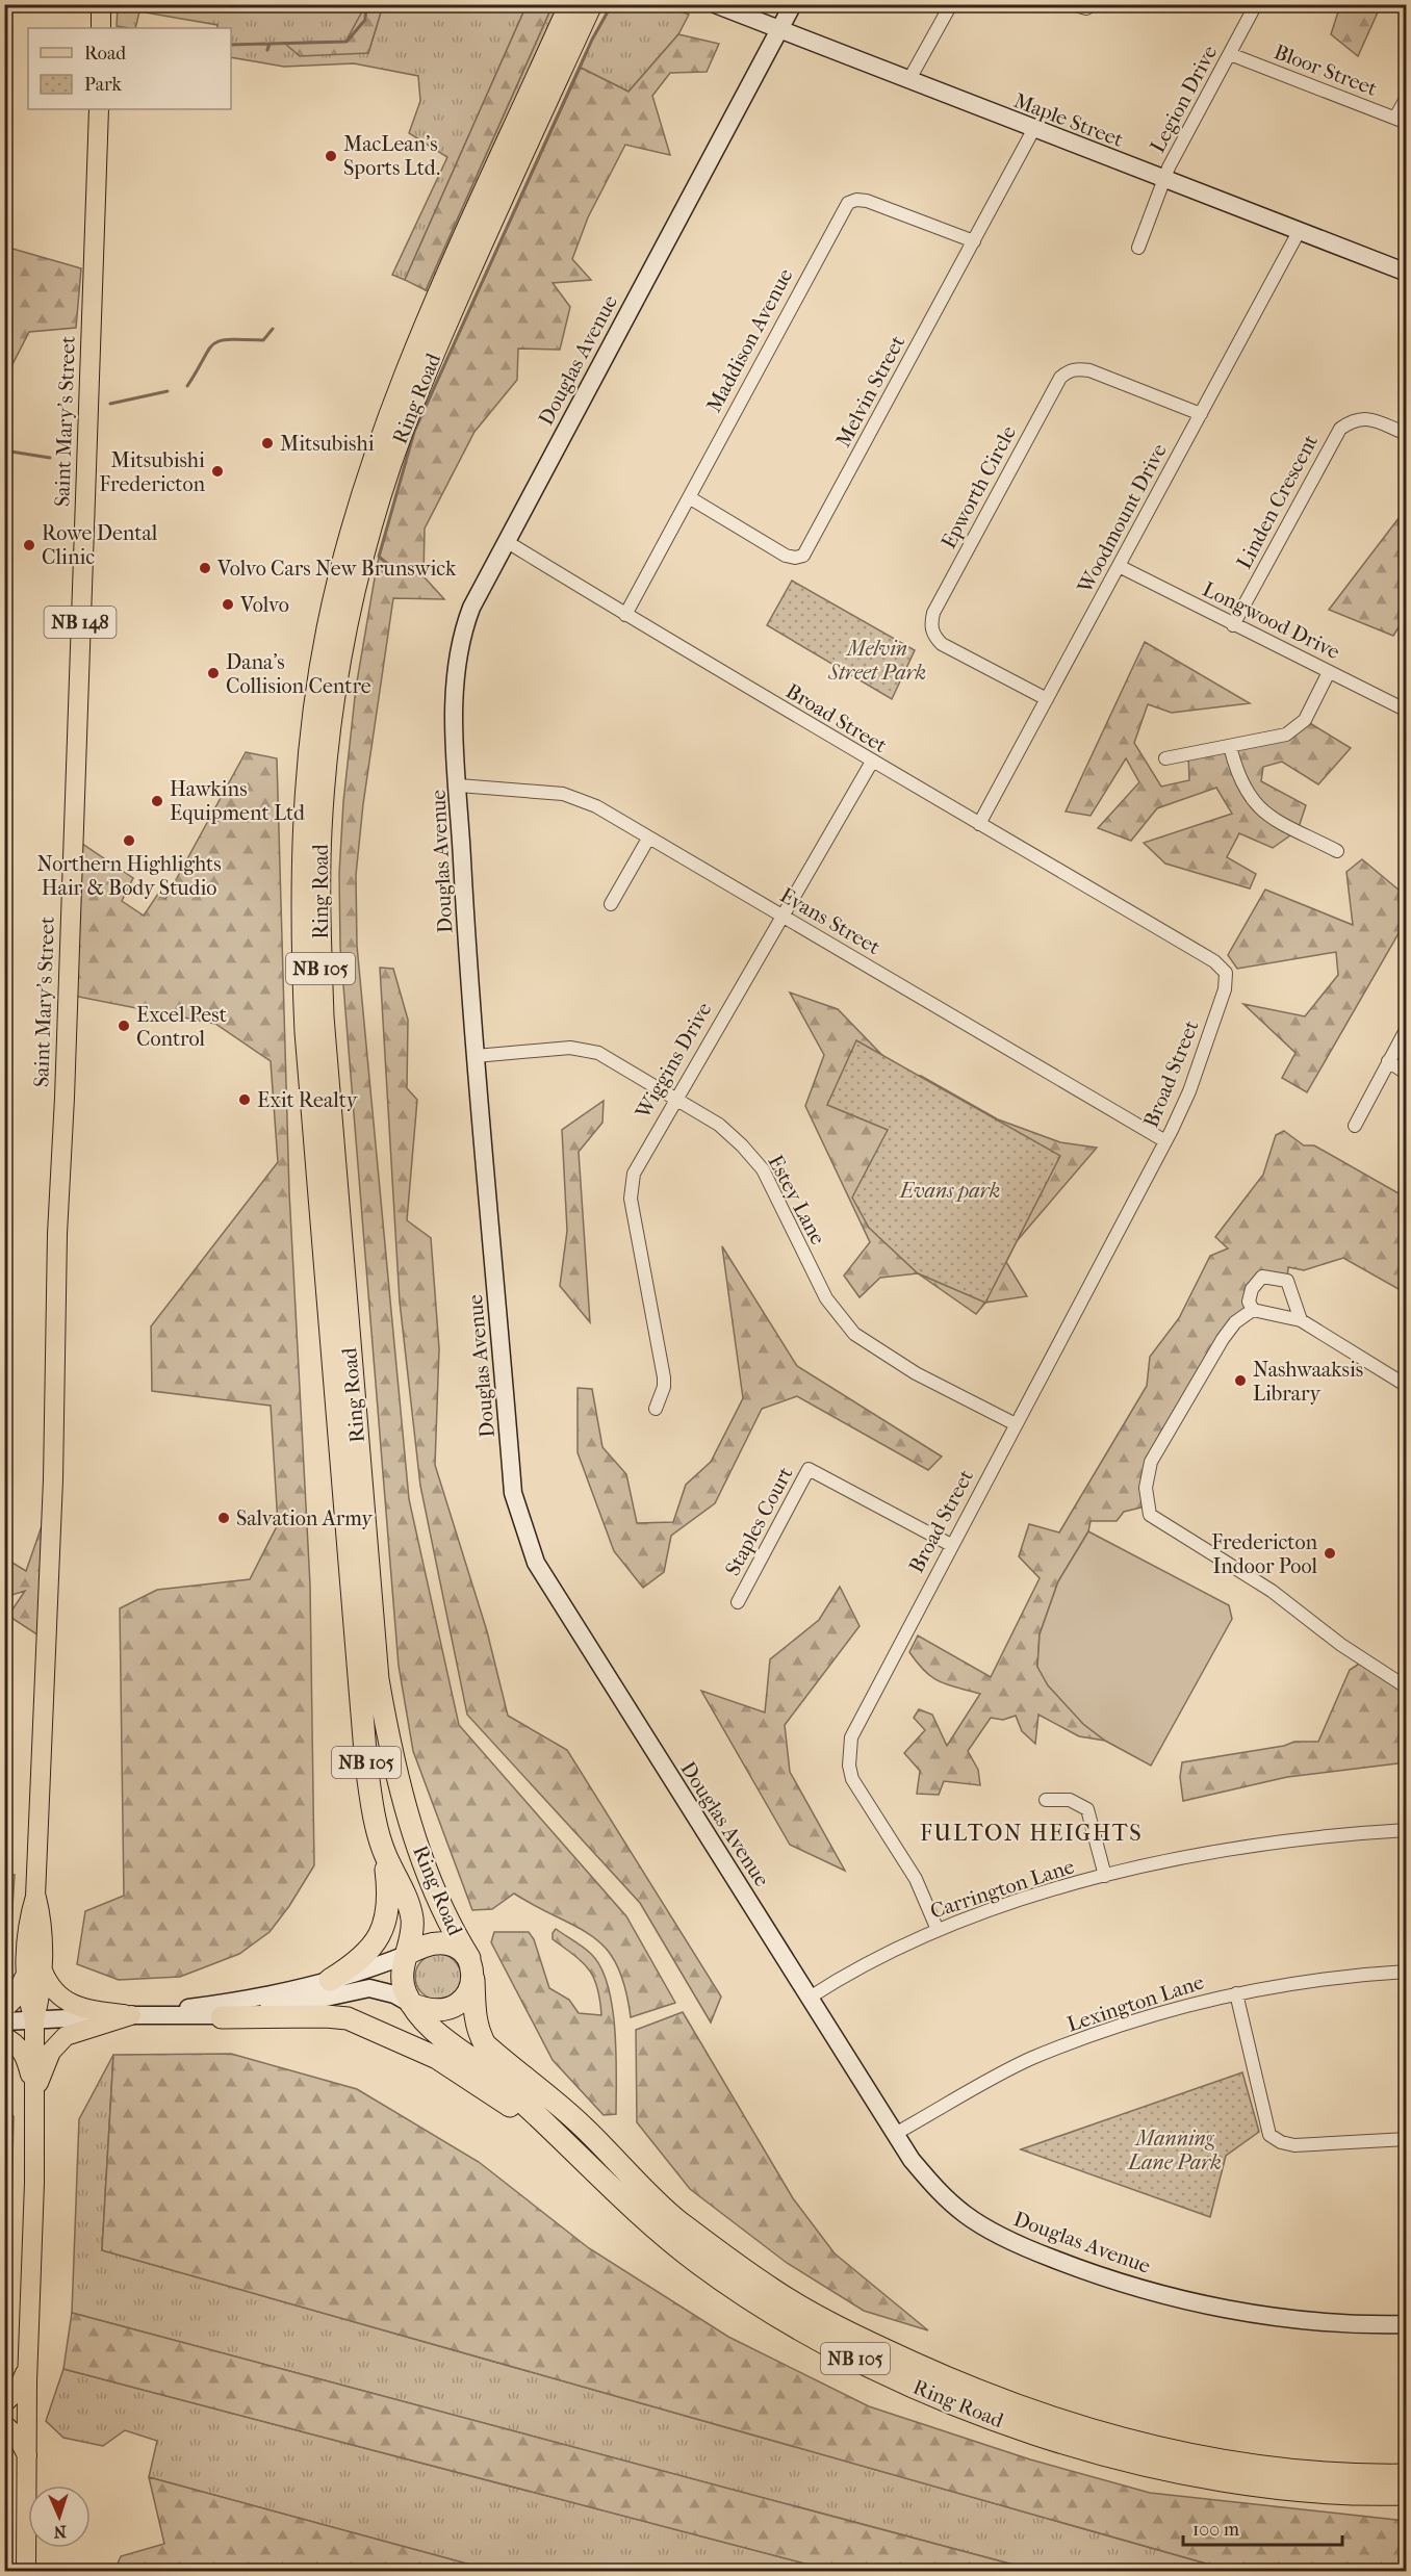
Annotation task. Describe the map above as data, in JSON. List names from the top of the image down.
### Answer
{
  "streets": {
    "highway": ["Ring Road", "NB 105"],
    "main road": ["Saint Mary's Street", "NB 148"],
    "street": [
      "Bloor Street",
      "Legion Drive",
      "Maple Street",
      "Maddison Avenue",
      "Douglas Avenue",
      "Melvin Street",
      "Epworth Circle",
      "Linden Crescent",
      "Woodmount Drive",
      "Longwood Drive",
      "Broad Street",
      "Evans Street",
      "Wiggins Drive",
      "Estey Lane",
      "Staples Court",
      "Carrington Lane",
      "Lexington Lane"
    ]
  },
  "crossings": [
    ["Bloor Street", "Legion Drive"],
    ["Legion Drive", "Maple Street"],
    ["Maple Street", "Douglas Avenue"],
    ["Maple Street", "Melvin Street"],
    ["Maple Street", "Woodmount Drive"],
    ["Maddison Avenue", "Melvin Street"],
    ["Maddison Avenue", "Broad Street"],
    ["Douglas Avenue", "Broad Street"],
    ["Douglas Avenue", "Evans Street"],
    ["Douglas Avenue", "Estey Lane"],
    ["Douglas Avenue", "Carrington Lane"],
    ["Douglas Avenue", "Lexington Lane"],
    ["Epworth Circle", "Woodmount Drive"],
    ["Linden Crescent", "Longwood Drive"],
    ["Woodmount Drive", "Longwood Drive"],
    ["Woodmount Drive", "Broad Street"],
    ["Broad Street", "Evans Street"],
    ["Broad Street", "Wiggins Drive"],
    ["Broad Street", "Estey Lane"],
    ["Broad Street", "Staples Court"],
    ["Broad Street", "Carrington Lane"],
    ["Evans Street", "Wiggins Drive"],
    ["Wiggins Drive", "Estey Lane"]
  ],
  "districts": ["FULTON HEIGHTS"],
  "parks": ["Melvin Street Park", "Evans park", "Manning Lane Park"],
  "places": [
    "MacLean's Sports Ltd.",
    "Mitsubishi",
    "Mitsubishi Fredericton",
    "Rowe Dental Clinic",
    "Volvo Cars New Brunswick",
    "Volvo",
    "Dana's Collision Centre",
    "Hawkins Equipment Ltd",
    "Northern Highlights Hair & Body Studio",
    "Excel Pest Control",
    "Exit Realty",
    "Nashwaaksis Library",
    "Salvation Army",
    "Fredericton Indoor Pool"
  ],
  "legend": ["Road", "Park"],
  "scale_bar": "100 m",
  "north": "bottom"
}
